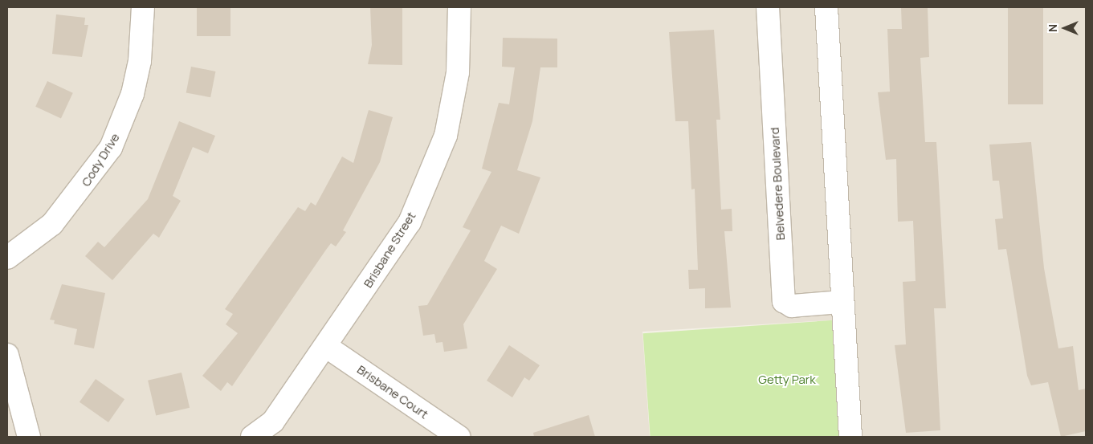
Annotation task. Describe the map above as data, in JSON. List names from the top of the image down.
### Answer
{
  "streets": {
    "street": [
      "Cody Drive",
      "Belvedere Boulevard",
      "Brisbane Street",
      "Brisbane Court"
    ]
  },
  "crossings": [
    ["Brisbane Street", "Brisbane Court"]
  ],
  "parks": ["Getty Park"],
  "north": "left"
}
